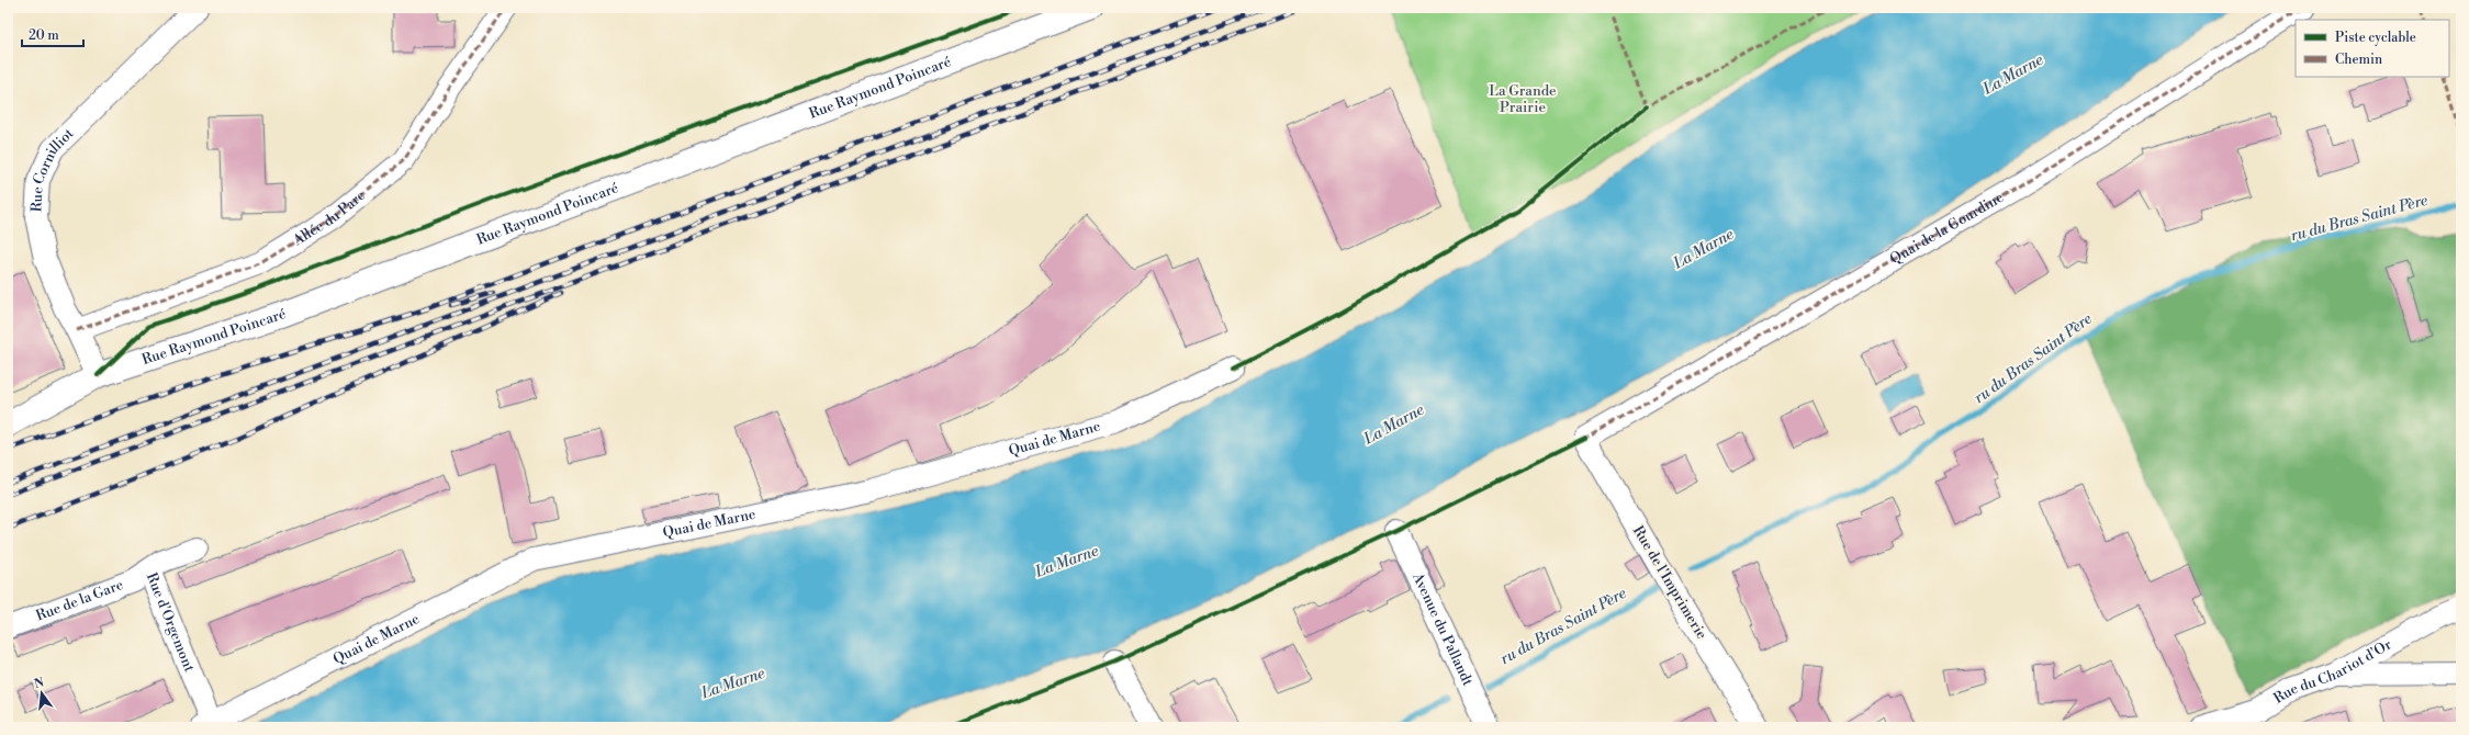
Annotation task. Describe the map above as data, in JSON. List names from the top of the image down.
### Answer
{
  "streets": {
    "street": [
      "Rue Raymond Poincaré",
      "Rue Cornilliot",
      "Allée du Parc",
      "Quai de la Gourdine",
      "Quai de Marne",
      "Rue de l'Imprimerie",
      "Rue de la Gare",
      "Rue d'Orgemont",
      "Avenue du Pallandt",
      "Rue du Chariot d'Or"
    ]
  },
  "crossings": [
    ["Rue Raymond Poincaré", "Rue Cornilliot"],
    ["Rue Cornilliot", "Allée du Parc"],
    ["Quai de la Gourdine", "Rue de l'Imprimerie"],
    ["Quai de Marne", "Rue d'Orgemont"],
    ["Rue de la Gare", "Rue d'Orgemont"]
  ],
  "water": ["La Marne", "ru du Bras Saint Père"],
  "parks": ["La Grande Prairie"],
  "legend": ["Piste cyclable", "Chemin"],
  "scale_bar": "20 m",
  "north": "top"
}
